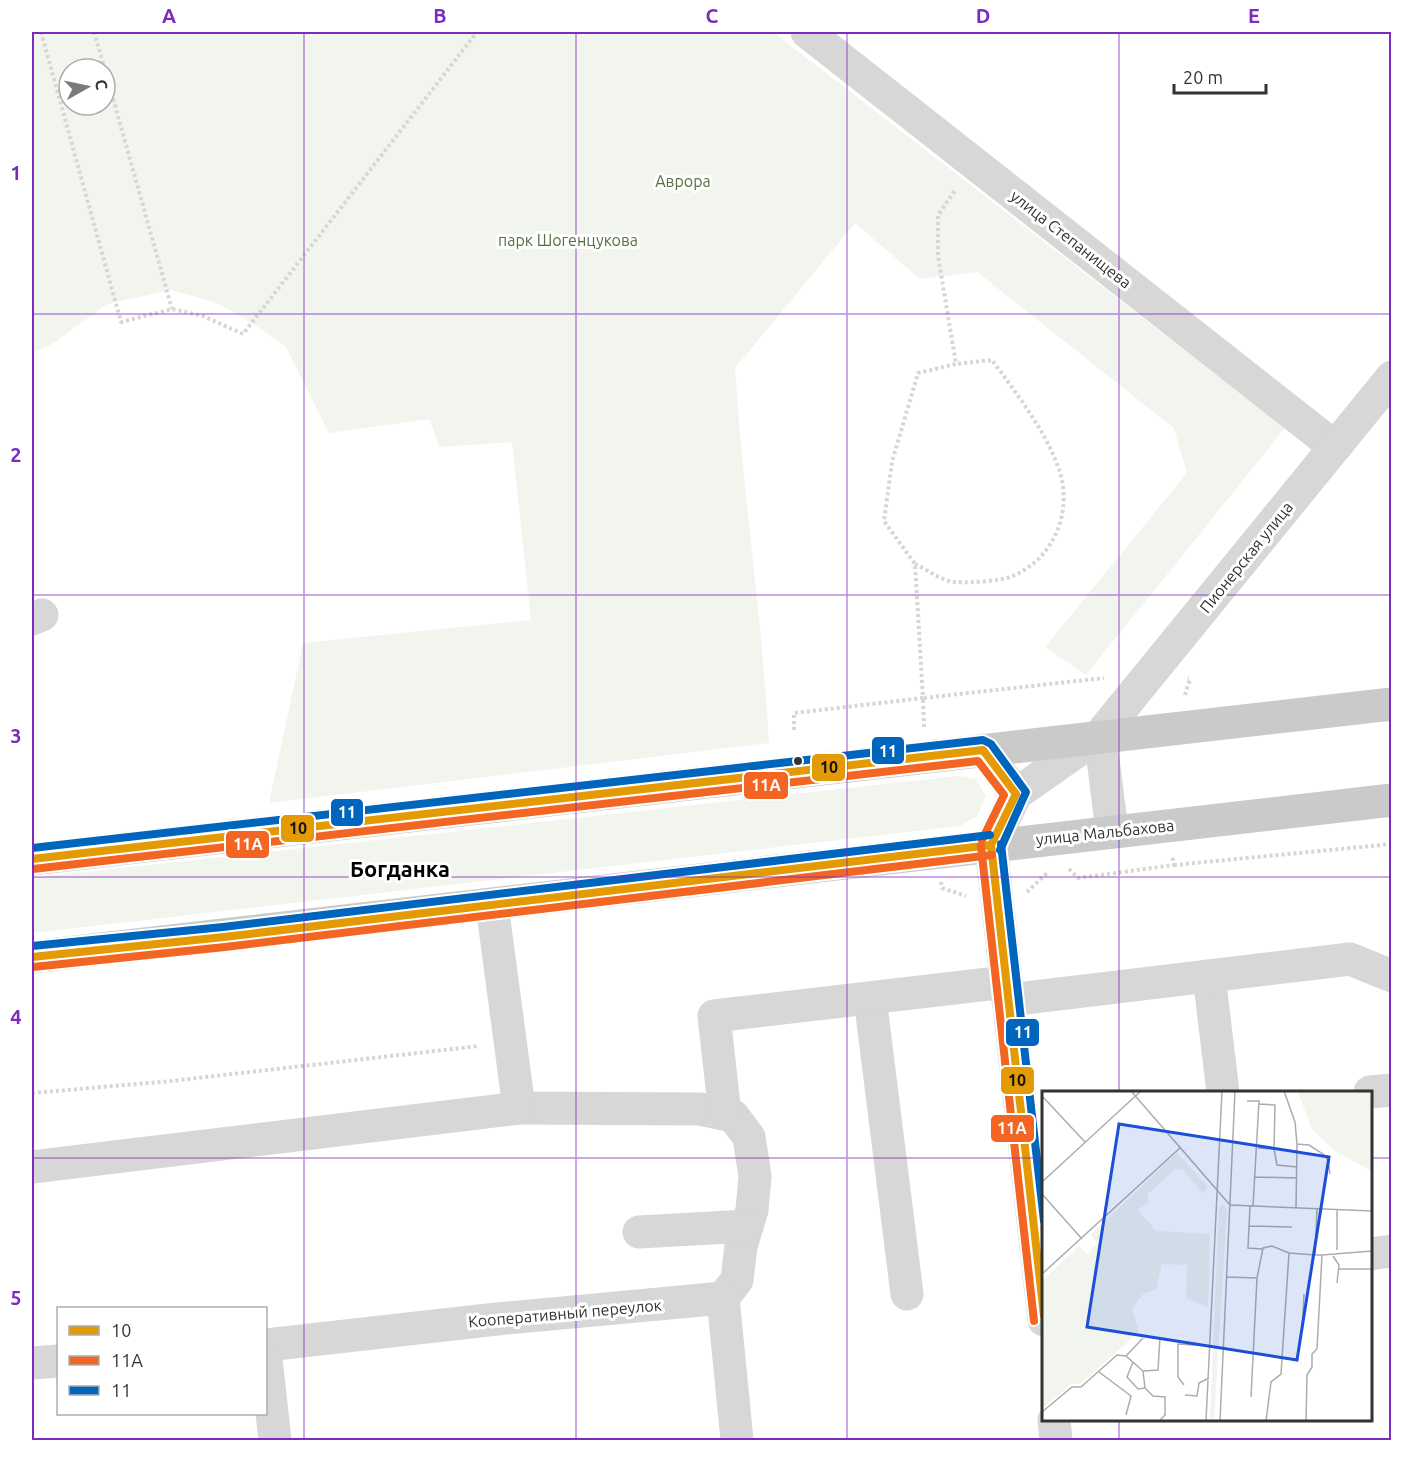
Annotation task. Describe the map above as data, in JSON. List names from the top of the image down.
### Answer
{
  "streets": {
    "main road": ["улица Мальбахова"],
    "street": ["улица Степанищева", "Пионерская улица", "Кооперативный переулок"]
  },
  "crossings": [
    ["улица Степанищева", "Пионерская улица"]
  ],
  "districts": ["Богданка"],
  "parks": ["Аврора", "парк Шогенцукова"],
  "lines": ["transit line 11", "transit line 10", "transit line 11А"],
  "legend": ["10", "11А", "11"],
  "scale_bar": "20 m",
  "north": "right",
  "grid": {
    "columns": [
      "A",
      "B",
      "C",
      "D",
      "E"
    ],
    "rows": [
      "1",
      "2",
      "3",
      "4",
      "5"
    ]
  }
}
